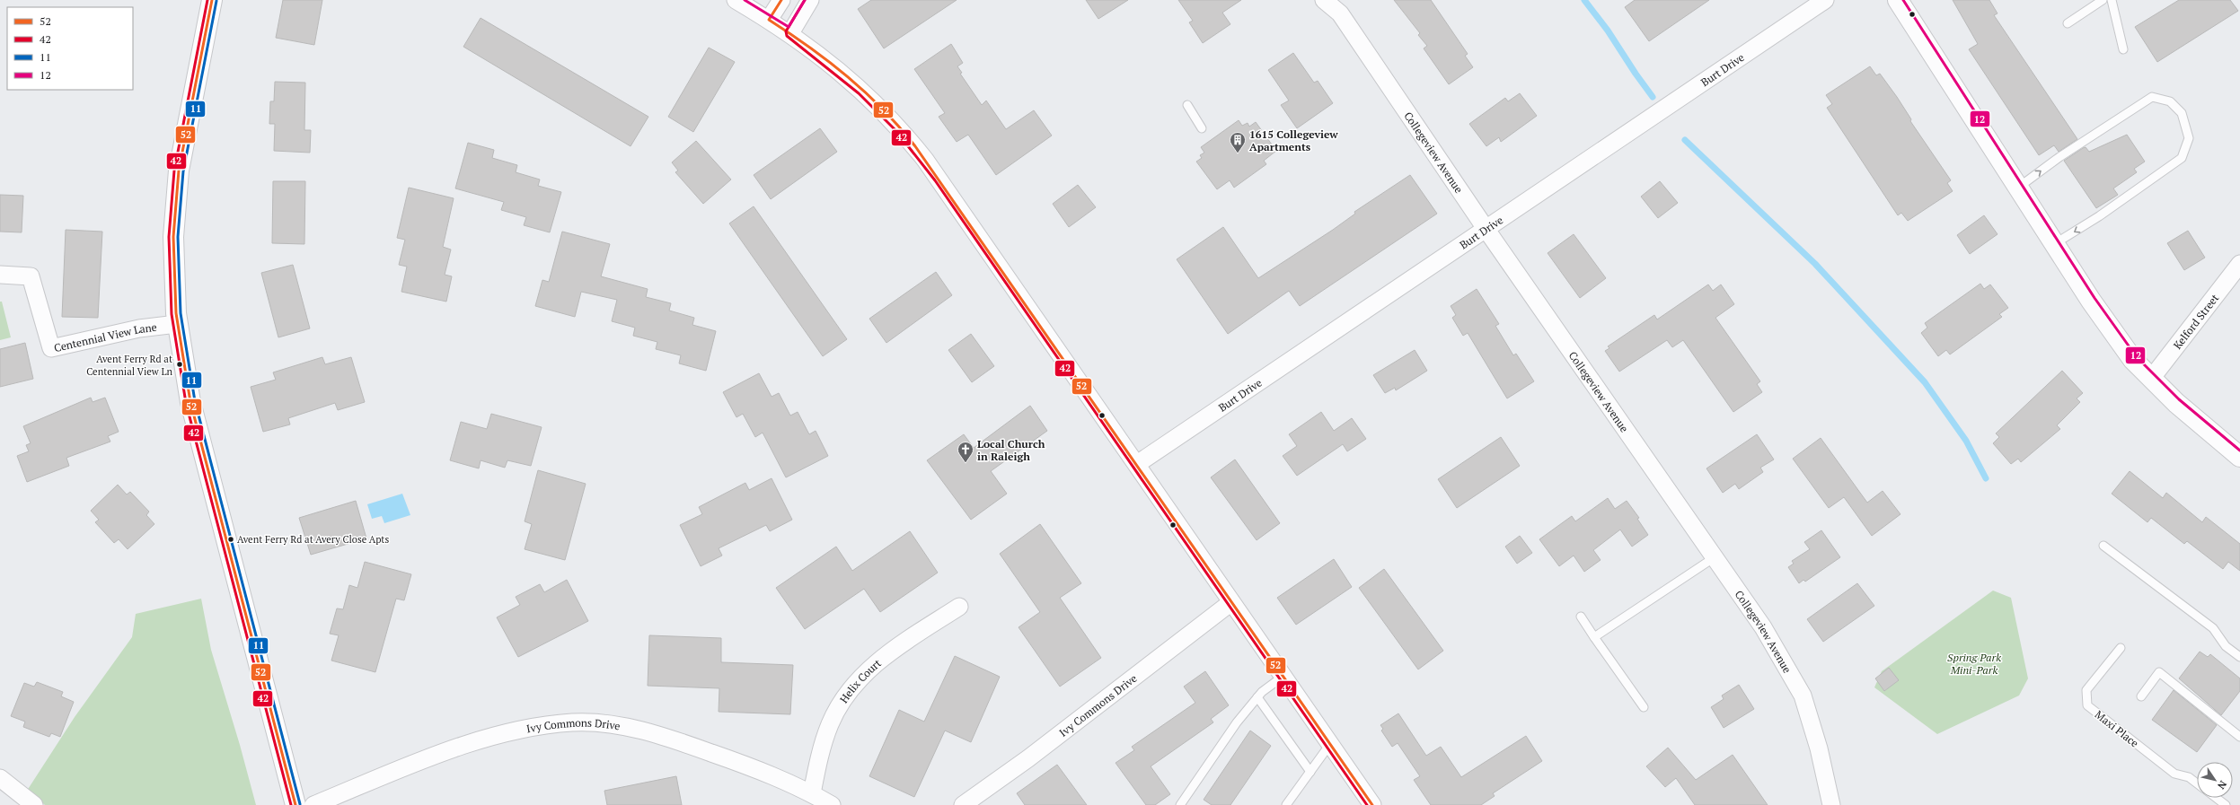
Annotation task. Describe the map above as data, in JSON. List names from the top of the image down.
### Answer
{
  "streets": {
    "street": [
      "Burt Drive",
      "Collegeview Avenue",
      "Kelford Street",
      "Centennial View Lane",
      "Helix Court",
      "Ivy Commons Drive"
    ],
    "lane": ["Maxi Place"]
  },
  "crossings": [
    ["Burt Drive", "Collegeview Avenue"],
    ["Helix Court", "Ivy Commons Drive"]
  ],
  "parks": ["Spring Park Mini-Park"],
  "places": {
    "building": ["1615 Collegeview Apartments"],
    "other": ["Avent Ferry Rd at Centennial View Ln", "Avent Ferry Rd at Avery Close Apts"],
    "church": ["Local Church in Raleigh"]
  },
  "lines": [
    "transit line 52",
    "transit line 42",
    "transit line 12",
    "transit line 11"
  ],
  "legend": [
    "52",
    "42",
    "11",
    "12"
  ],
  "north": "bottom right"
}
